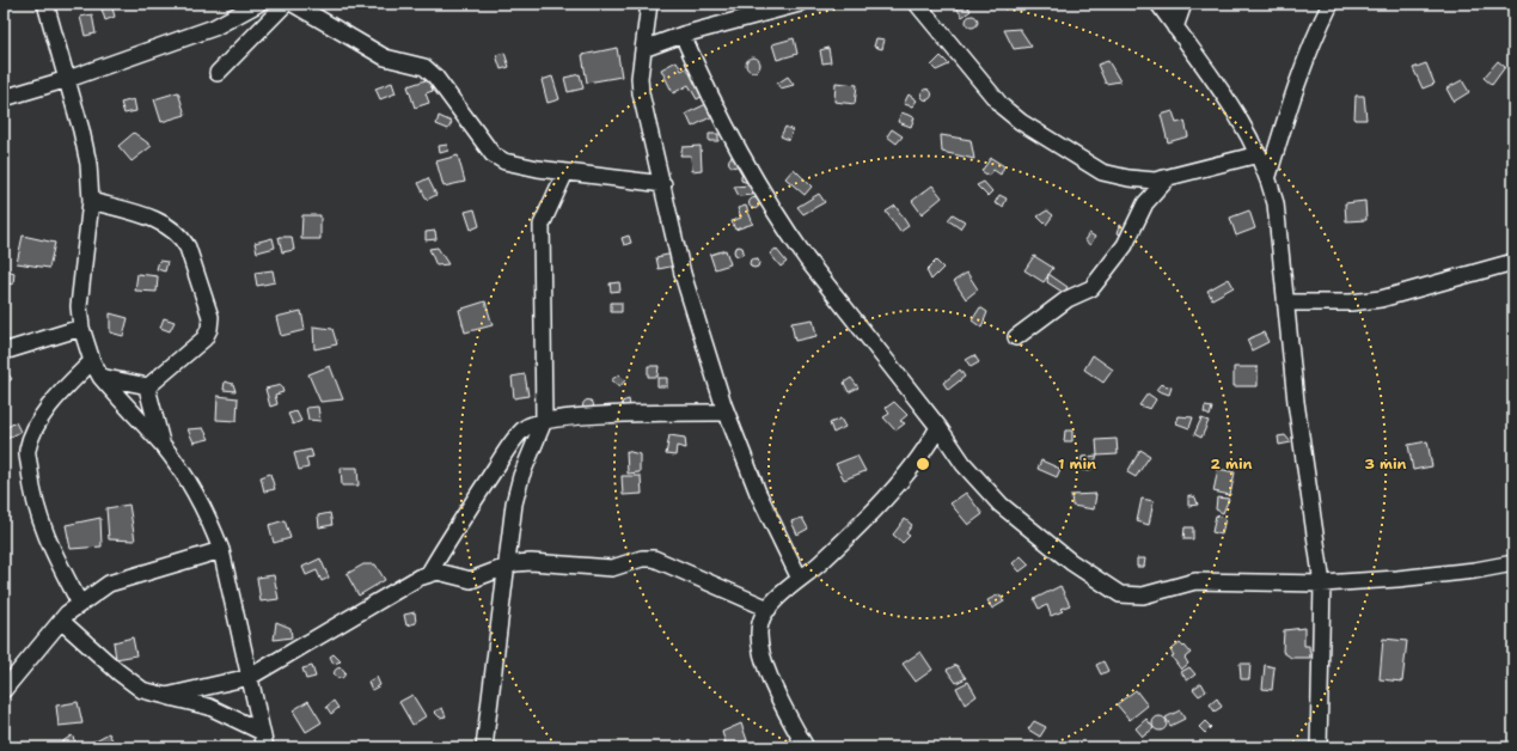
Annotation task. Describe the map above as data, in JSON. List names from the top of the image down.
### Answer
{
  "rings": ["1 min", "2 min", "3 min"]
}
